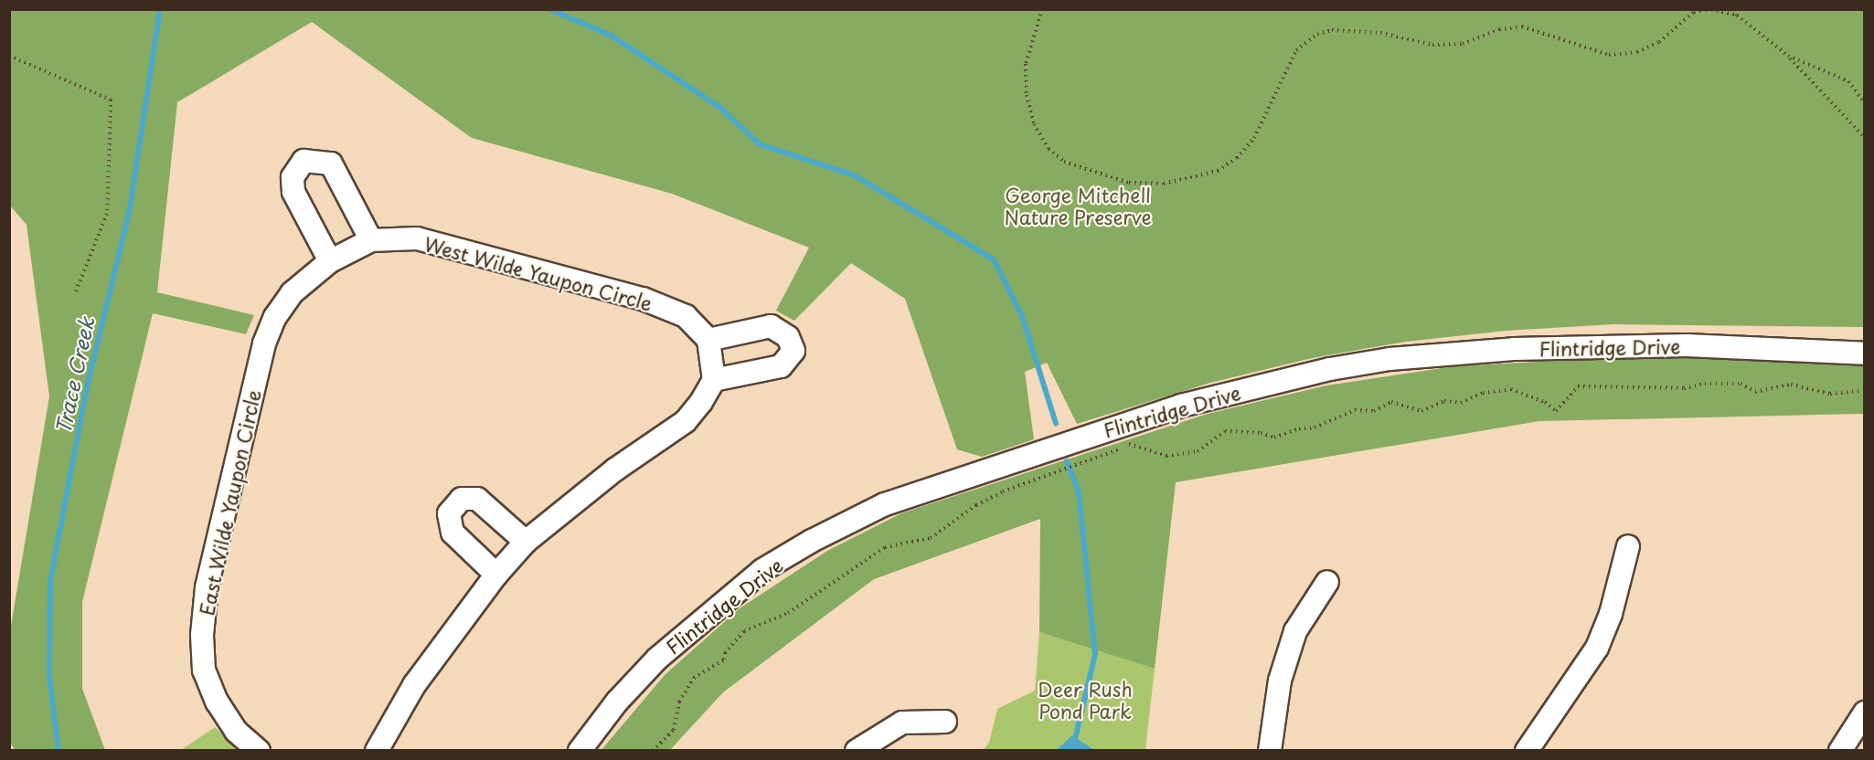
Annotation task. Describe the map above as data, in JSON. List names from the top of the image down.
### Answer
{
  "streets": {
    "street": ["West Wilde Yaupon Circle", "Flintridge Drive", "East Wilde Yaupon Circle"]
  },
  "crossings": [
    ["West Wilde Yaupon Circle", "East Wilde Yaupon Circle"]
  ],
  "water": ["Trace Creek"],
  "parks": ["George Mitchell Nature Preserve", "Deer Rush Pond Park"]
}
